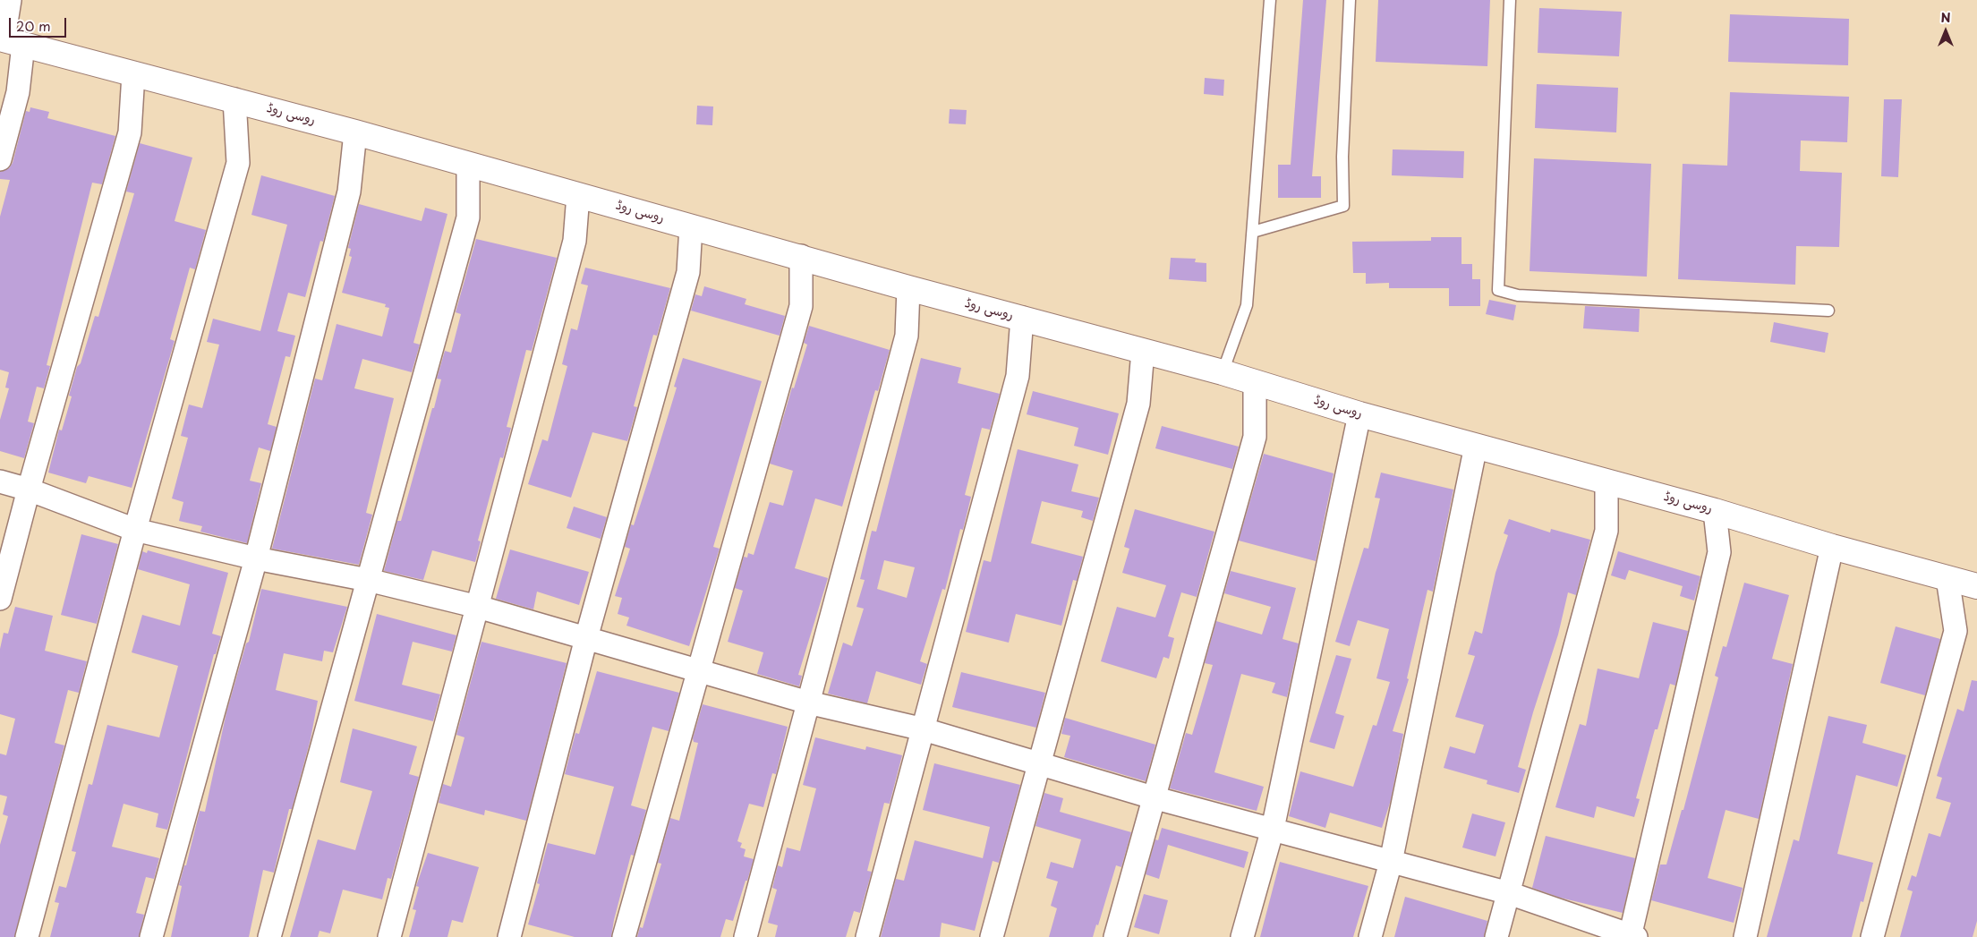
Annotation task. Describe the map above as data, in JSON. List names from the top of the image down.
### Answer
{
  "streets": {
    "main road": ["روسی روڈ"]
  },
  "scale_bar": "20 m",
  "north": "top"
}
